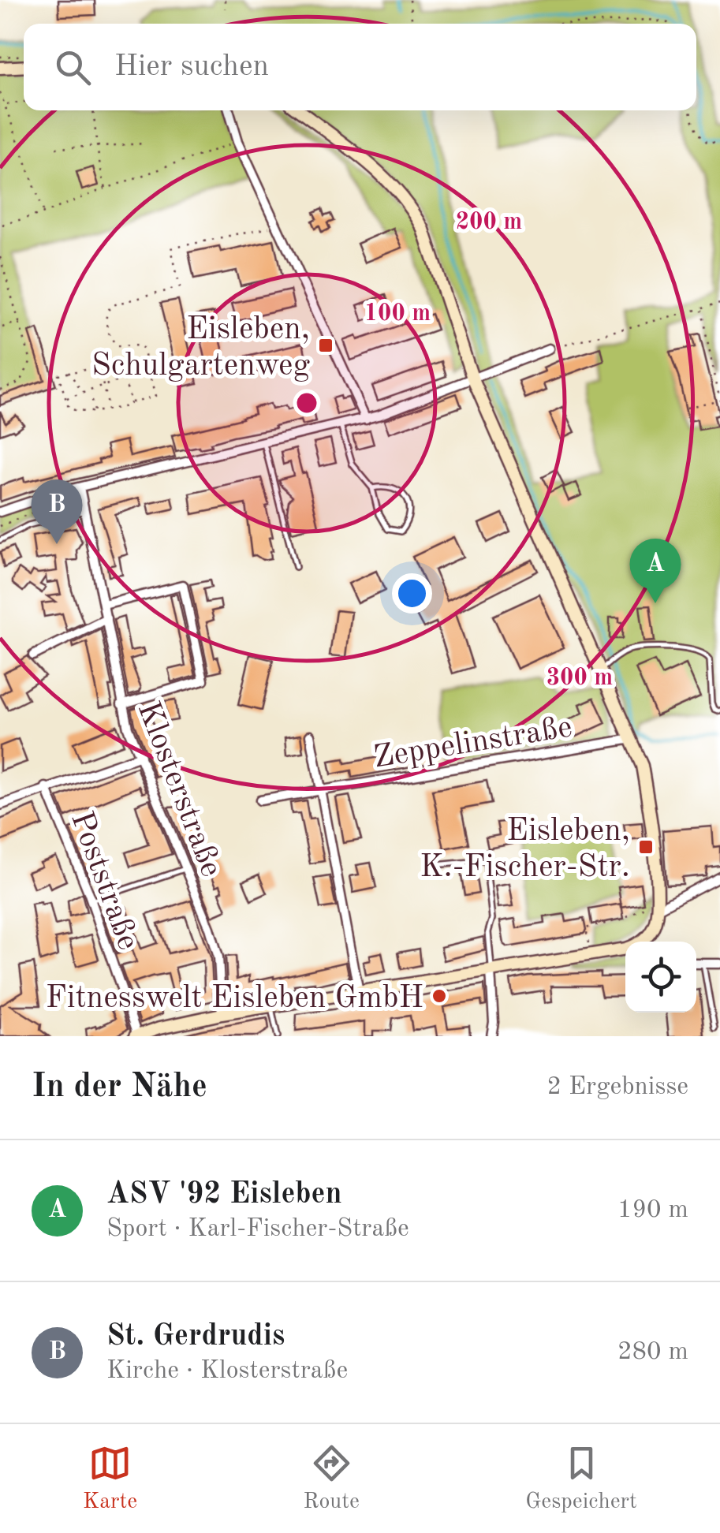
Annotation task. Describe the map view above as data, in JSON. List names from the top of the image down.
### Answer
{
  "streets": {
    "street": ["Zeppelinstraße", "Klosterstraße", "Poststraße"]
  },
  "places": {
    "transit": ["Eisleben, Schulgartenweg", "Eisleben, K.-Fischer-Str."],
    "other": ["Fitnesswelt Eisleben GmbH"]
  },
  "page": {
    "search": "Hier suchen",
    "pins": ["B", "A"],
    "heading": ["In der Nähe", "2 Ergebnisse"],
    "list": [
      {
        "mark": "A",
        "name": "ASV '92 Eisleben",
        "note": "Sport · Karl-Fischer-Straße",
        "value": "190 m"
      },
      {
        "mark": "B",
        "name": "St. Gerdrudis",
        "note": "Kirche · Klosterstraße",
        "value": "280 m"
      }
    ],
    "nav": ["Karte", "Route", "Gespeichert"]
  },
  "rings": ["200 m", "100 m", "300 m"]
}
